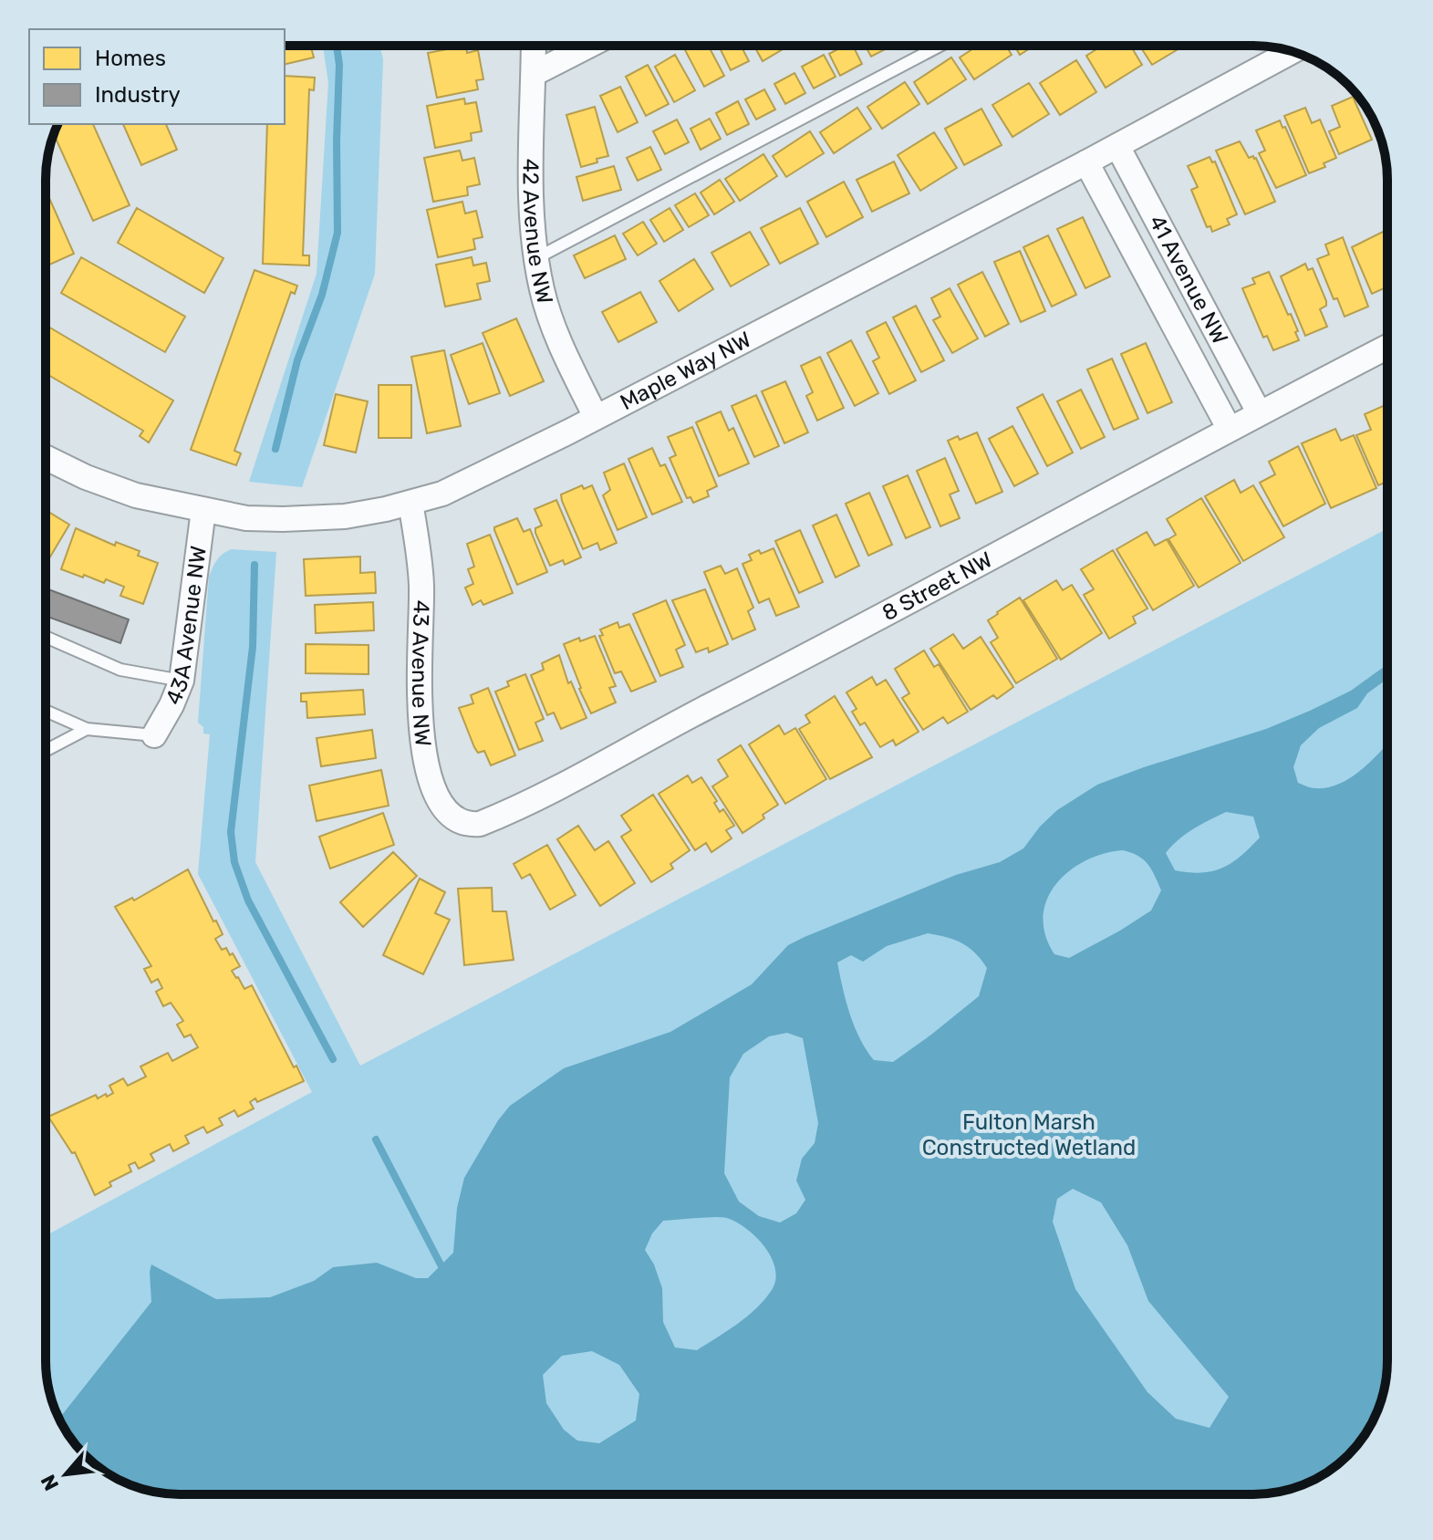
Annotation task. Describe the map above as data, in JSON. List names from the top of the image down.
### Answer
{
  "streets": {
    "street": [
      "42 Avenue NW",
      "41 Avenue NW",
      "Maple Way NW",
      "8 Street NW",
      "43A Avenue NW",
      "43 Avenue NW"
    ]
  },
  "crossings": [
    ["42 Avenue NW", "Maple Way NW"],
    ["41 Avenue NW", "Maple Way NW"],
    ["41 Avenue NW", "8 Street NW"],
    ["Maple Way NW", "43A Avenue NW"],
    ["Maple Way NW", "43 Avenue NW"],
    ["8 Street NW", "43 Avenue NW"]
  ],
  "parks": ["Fulton Marsh Constructed Wetland"],
  "legend": ["Homes", "Industry"],
  "north": "bottom left"
}
